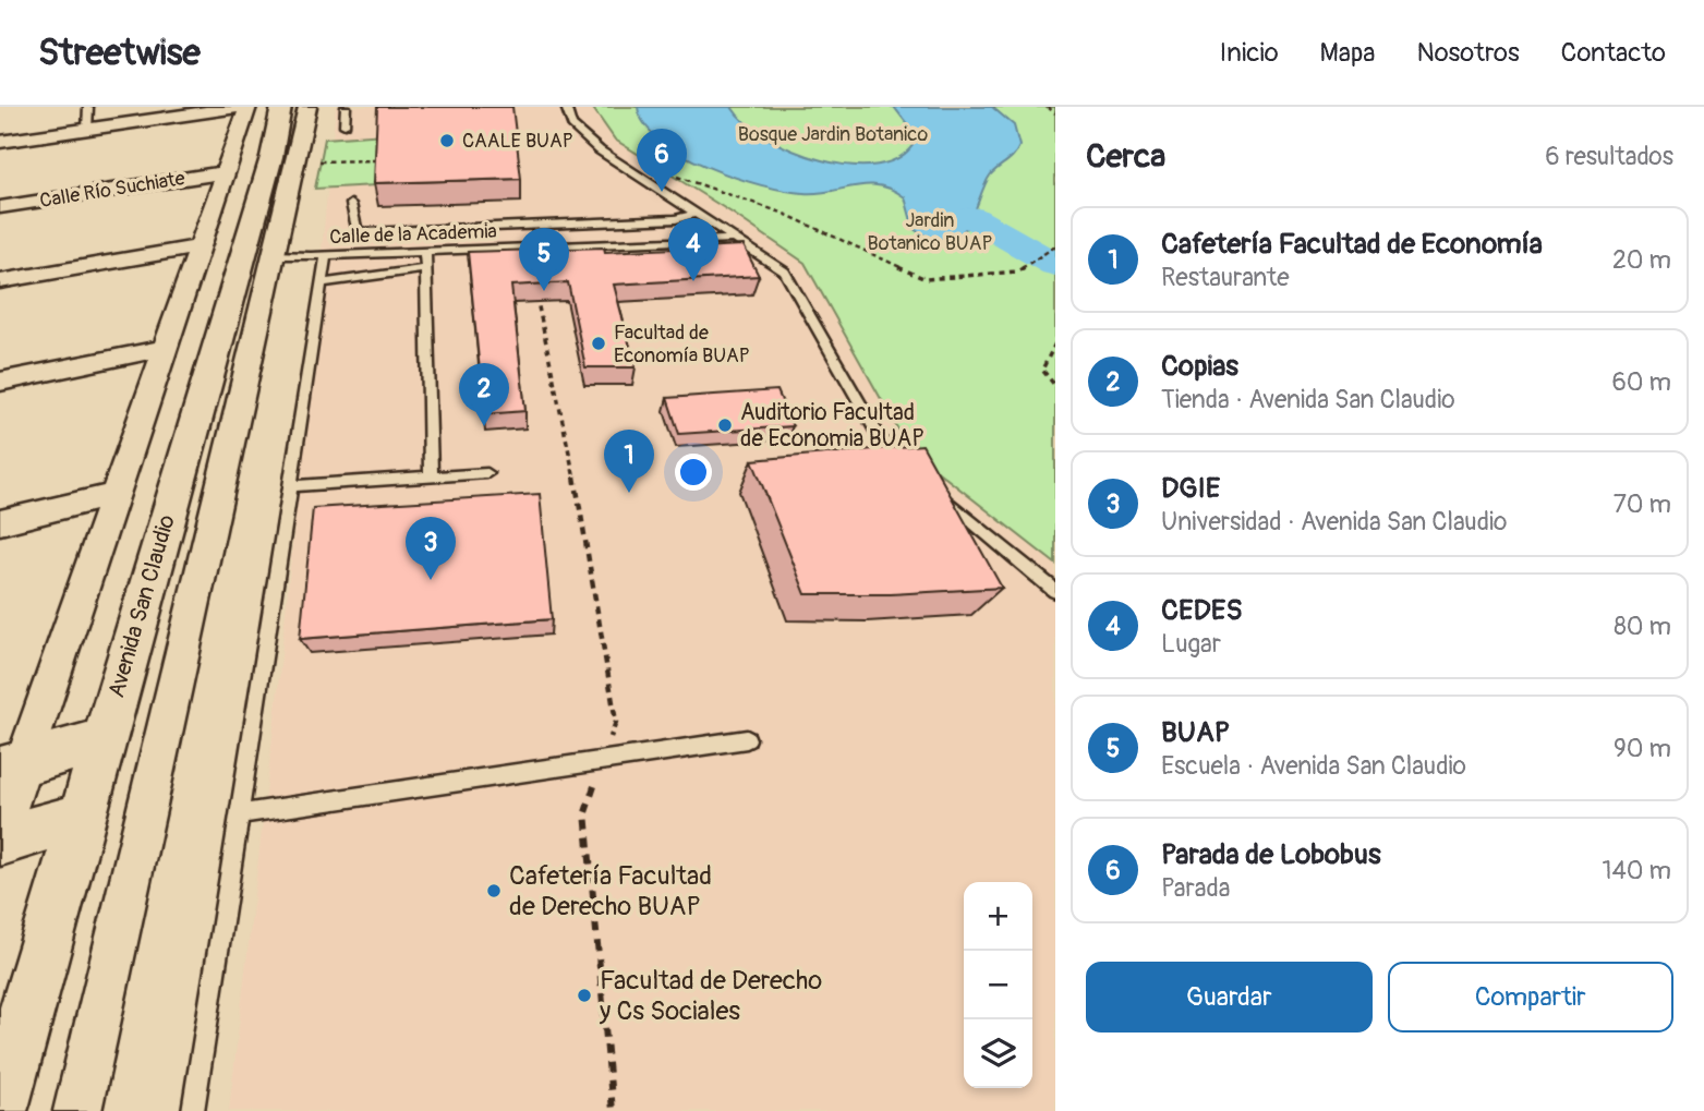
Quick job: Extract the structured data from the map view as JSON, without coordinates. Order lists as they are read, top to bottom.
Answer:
{
  "streets": {
    "street": ["Calle Río Suchiate", "Avenida San Claudio"],
    "lane": ["Calle de la Academia"]
  },
  "crossings": [
    ["Calle de la Academia", "Avenida San Claudio"]
  ],
  "parks": ["Bosque Jardin Botanico", "Jardin Botanico BUAP"],
  "places": [
    "CAALE BUAP",
    "Facultad de Economía BUAP",
    "Auditorio Facultad de Economia BUAP",
    "Cafetería Facultad de Derecho BUAP",
    "Facultad de Derecho y Cs Sociales"
  ],
  "page": {
    "header": "Streetwise",
    "nav": [
      "Inicio",
      "Mapa",
      "Nosotros",
      "Contacto"
    ],
    "heading": ["Cerca", "6 resultados"],
    "pins": [
      "6",
      "4",
      "5",
      "2",
      "1",
      "3"
    ],
    "list": [
      {
        "mark": "1",
        "name": "Cafetería Facultad de Economía",
        "note": "Restaurante",
        "value": "20 m"
      },
      {
        "mark": "2",
        "name": "Copias",
        "note": "Tienda · Avenida San Claudio",
        "value": "60 m"
      },
      {
        "mark": "3",
        "name": "DGIE",
        "note": "Universidad · Avenida San Claudio",
        "value": "70 m"
      },
      {
        "mark": "4",
        "name": "CEDES",
        "note": "Lugar",
        "value": "80 m"
      },
      {
        "mark": "5",
        "name": "BUAP",
        "note": "Escuela · Avenida San Claudio",
        "value": "90 m"
      },
      {
        "mark": "6",
        "name": "Parada de Lobobus",
        "note": "Parada",
        "value": "140 m"
      }
    ],
    "map_buttons": ["+", "−"],
    "buttons": ["Guardar", "Compartir"]
  }
}
